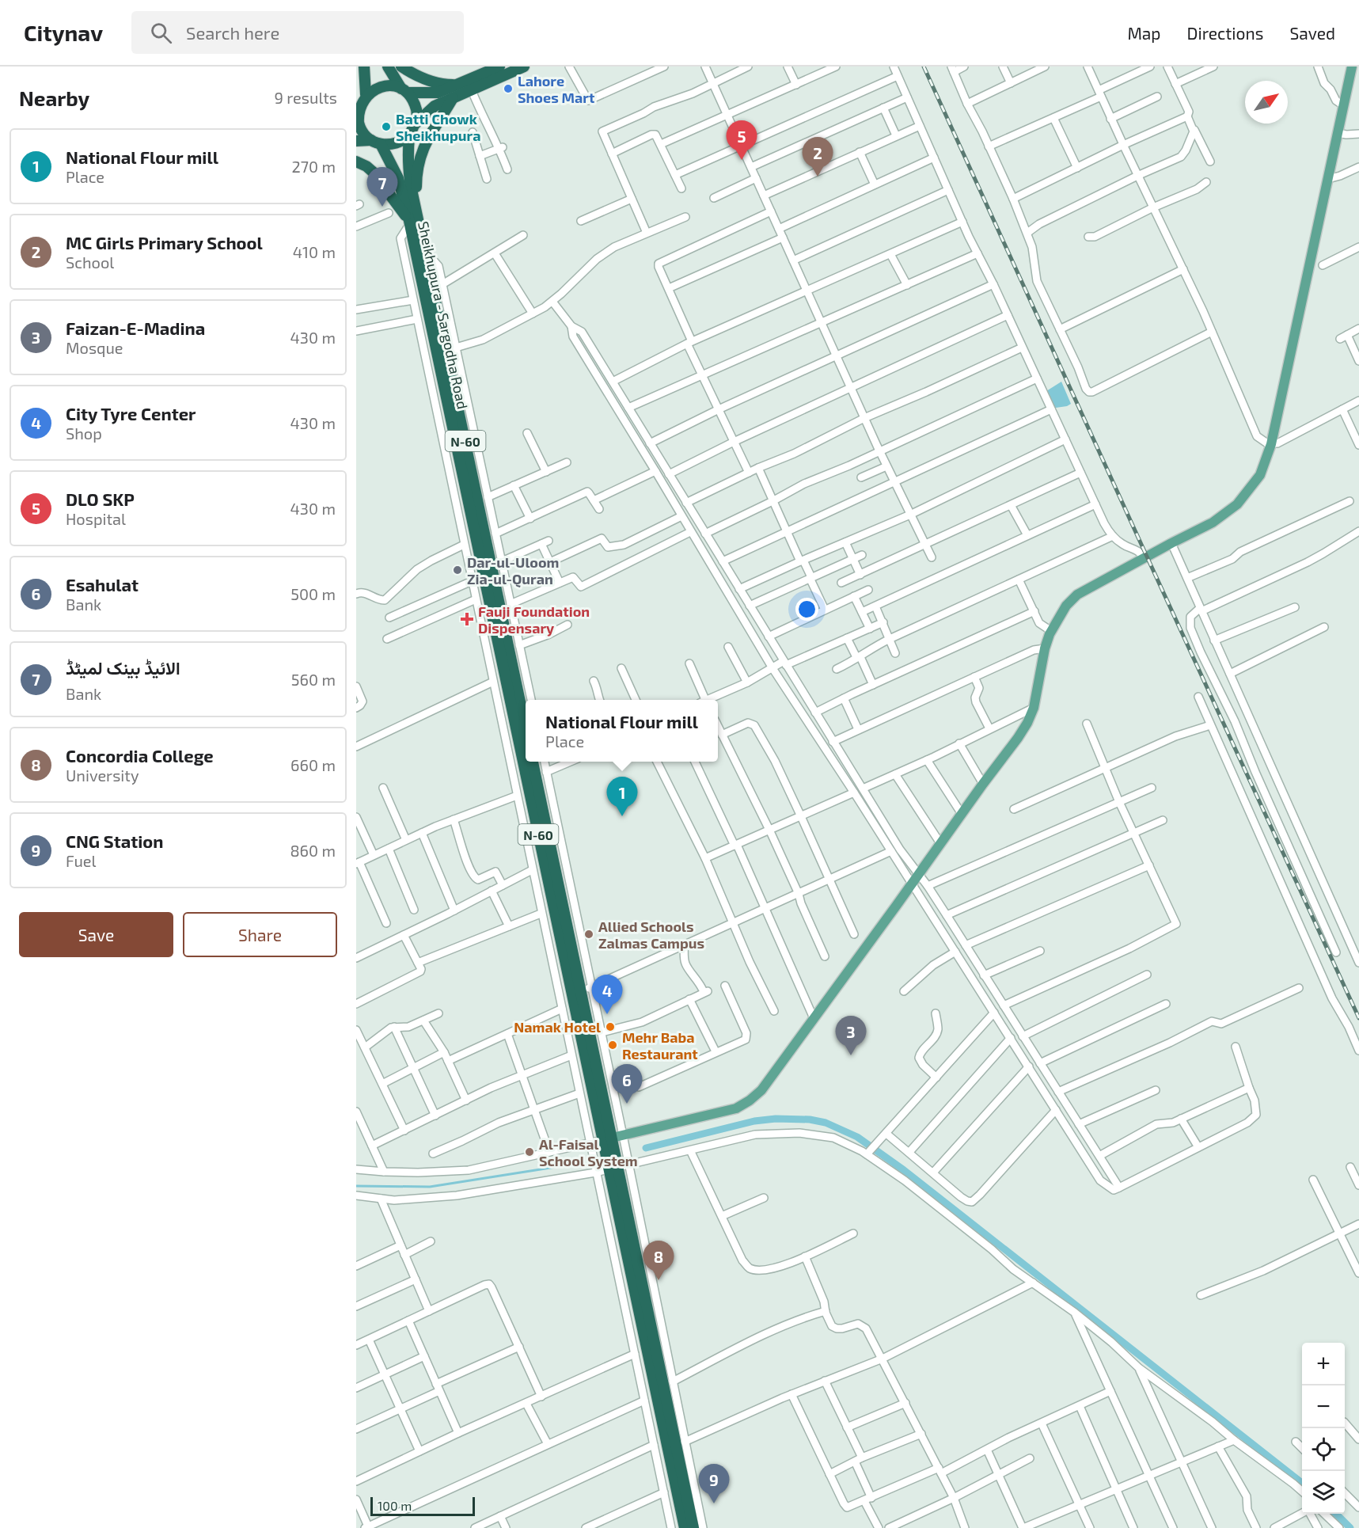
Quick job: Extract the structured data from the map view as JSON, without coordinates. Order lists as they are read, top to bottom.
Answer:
{
  "streets": {
    "highway": ["Sheikhupura - Sargodha Road", "N-60"]
  },
  "places": {
    "other": [
      "Lahore Shoes Mart",
      "Batti Chowk Sheikhupura",
      "Dar-ul-Uloom Zia-ul-Quran",
      "Allied Schools Zalmas Campus",
      "Namak Hotel",
      "Mehr Baba Restaurant",
      "Al-Faisal School System"
    ],
    "health": ["Fauji Foundation Dispensary"]
  },
  "scale_bar": "100 m",
  "north": "top right",
  "page": {
    "header": "Citynav",
    "search": "Search here",
    "nav": ["Map", "Directions", "Saved"],
    "heading": ["Nearby", "9 results"],
    "pins": [
      "5",
      "2",
      "7",
      "1",
      "4",
      "3",
      "6",
      "8",
      "9"
    ],
    "list": [
      {
        "mark": "1",
        "name": "National Flour mill",
        "note": "Place",
        "value": "270 m"
      },
      {
        "mark": "2",
        "name": "MC Girls Primary School",
        "note": "School",
        "value": "410 m"
      },
      {
        "mark": "3",
        "name": "Faizan-E-Madina",
        "note": "Mosque",
        "value": "430 m"
      },
      {
        "mark": "4",
        "name": "City Tyre Center",
        "note": "Shop",
        "value": "430 m"
      },
      {
        "mark": "5",
        "name": "DLO SKP",
        "note": "Hospital",
        "value": "430 m"
      },
      {
        "mark": "6",
        "name": "Esahulat",
        "note": "Bank",
        "value": "500 m"
      },
      {
        "mark": "7",
        "name": "الائیڈ بینک لمیٹڈ",
        "note": "Bank",
        "value": "560 m"
      },
      {
        "mark": "8",
        "name": "Concordia College",
        "note": "University",
        "value": "660 m"
      },
      {
        "mark": "9",
        "name": "CNG Station",
        "note": "Fuel",
        "value": "860 m"
      }
    ],
    "popup": ["National Flour mill", "Place"],
    "buttons": ["Save", "Share"],
    "map_buttons": ["+", "−"],
    "scale": "100 m"
  }
}
